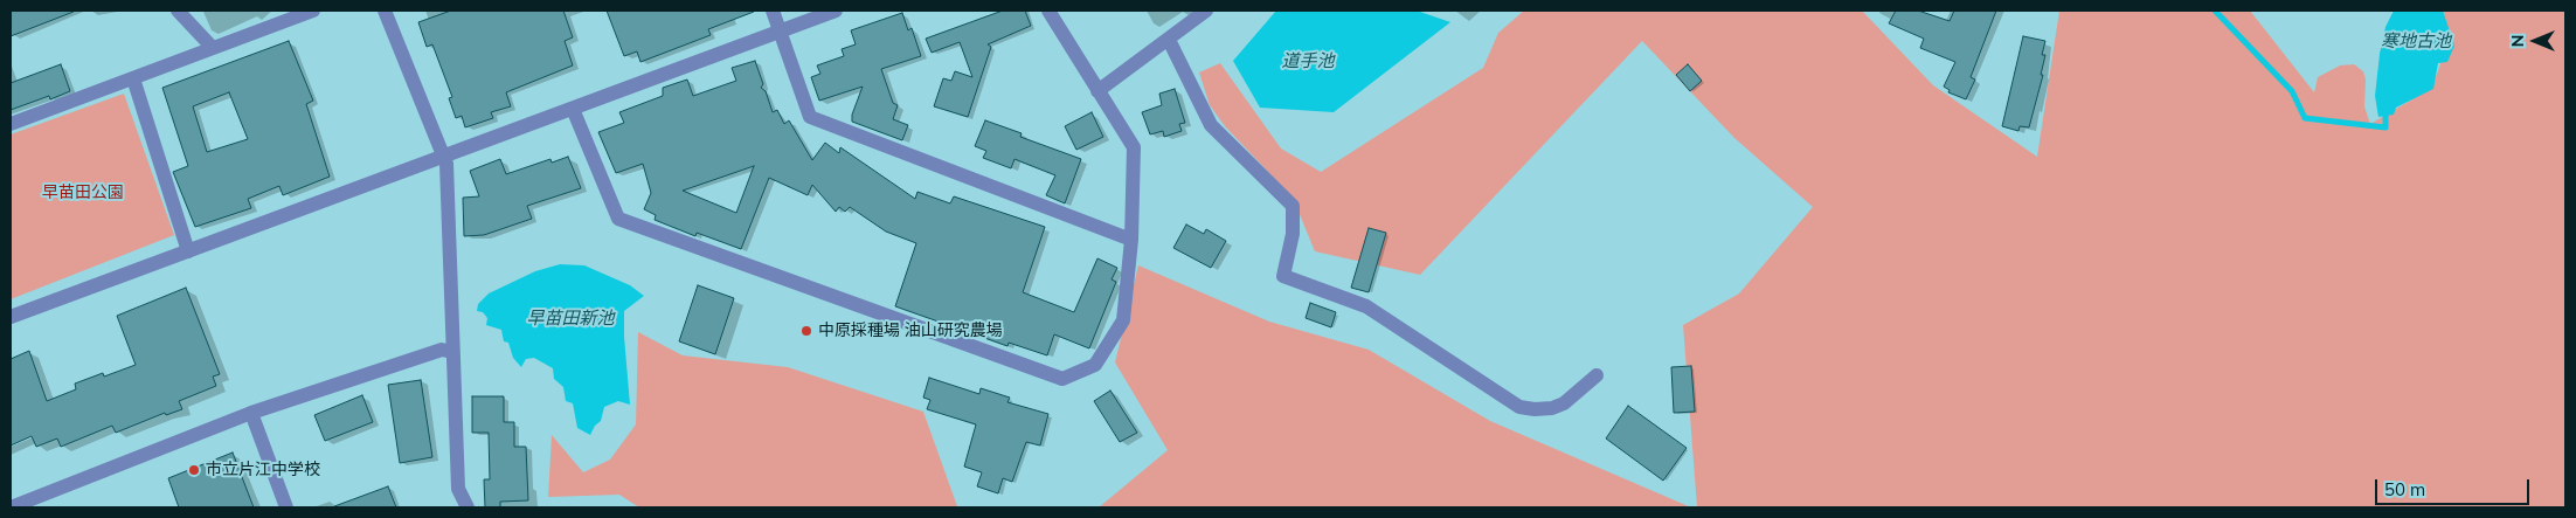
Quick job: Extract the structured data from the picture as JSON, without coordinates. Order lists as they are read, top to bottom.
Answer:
{
  "water": ["寒地古池", "道手池", "早苗田新池"],
  "parks": ["早苗田公園"],
  "places": ["中原採種場 油山研究農場", "市立片江中学校"],
  "scale_bar": "50 m",
  "north": "left"
}
